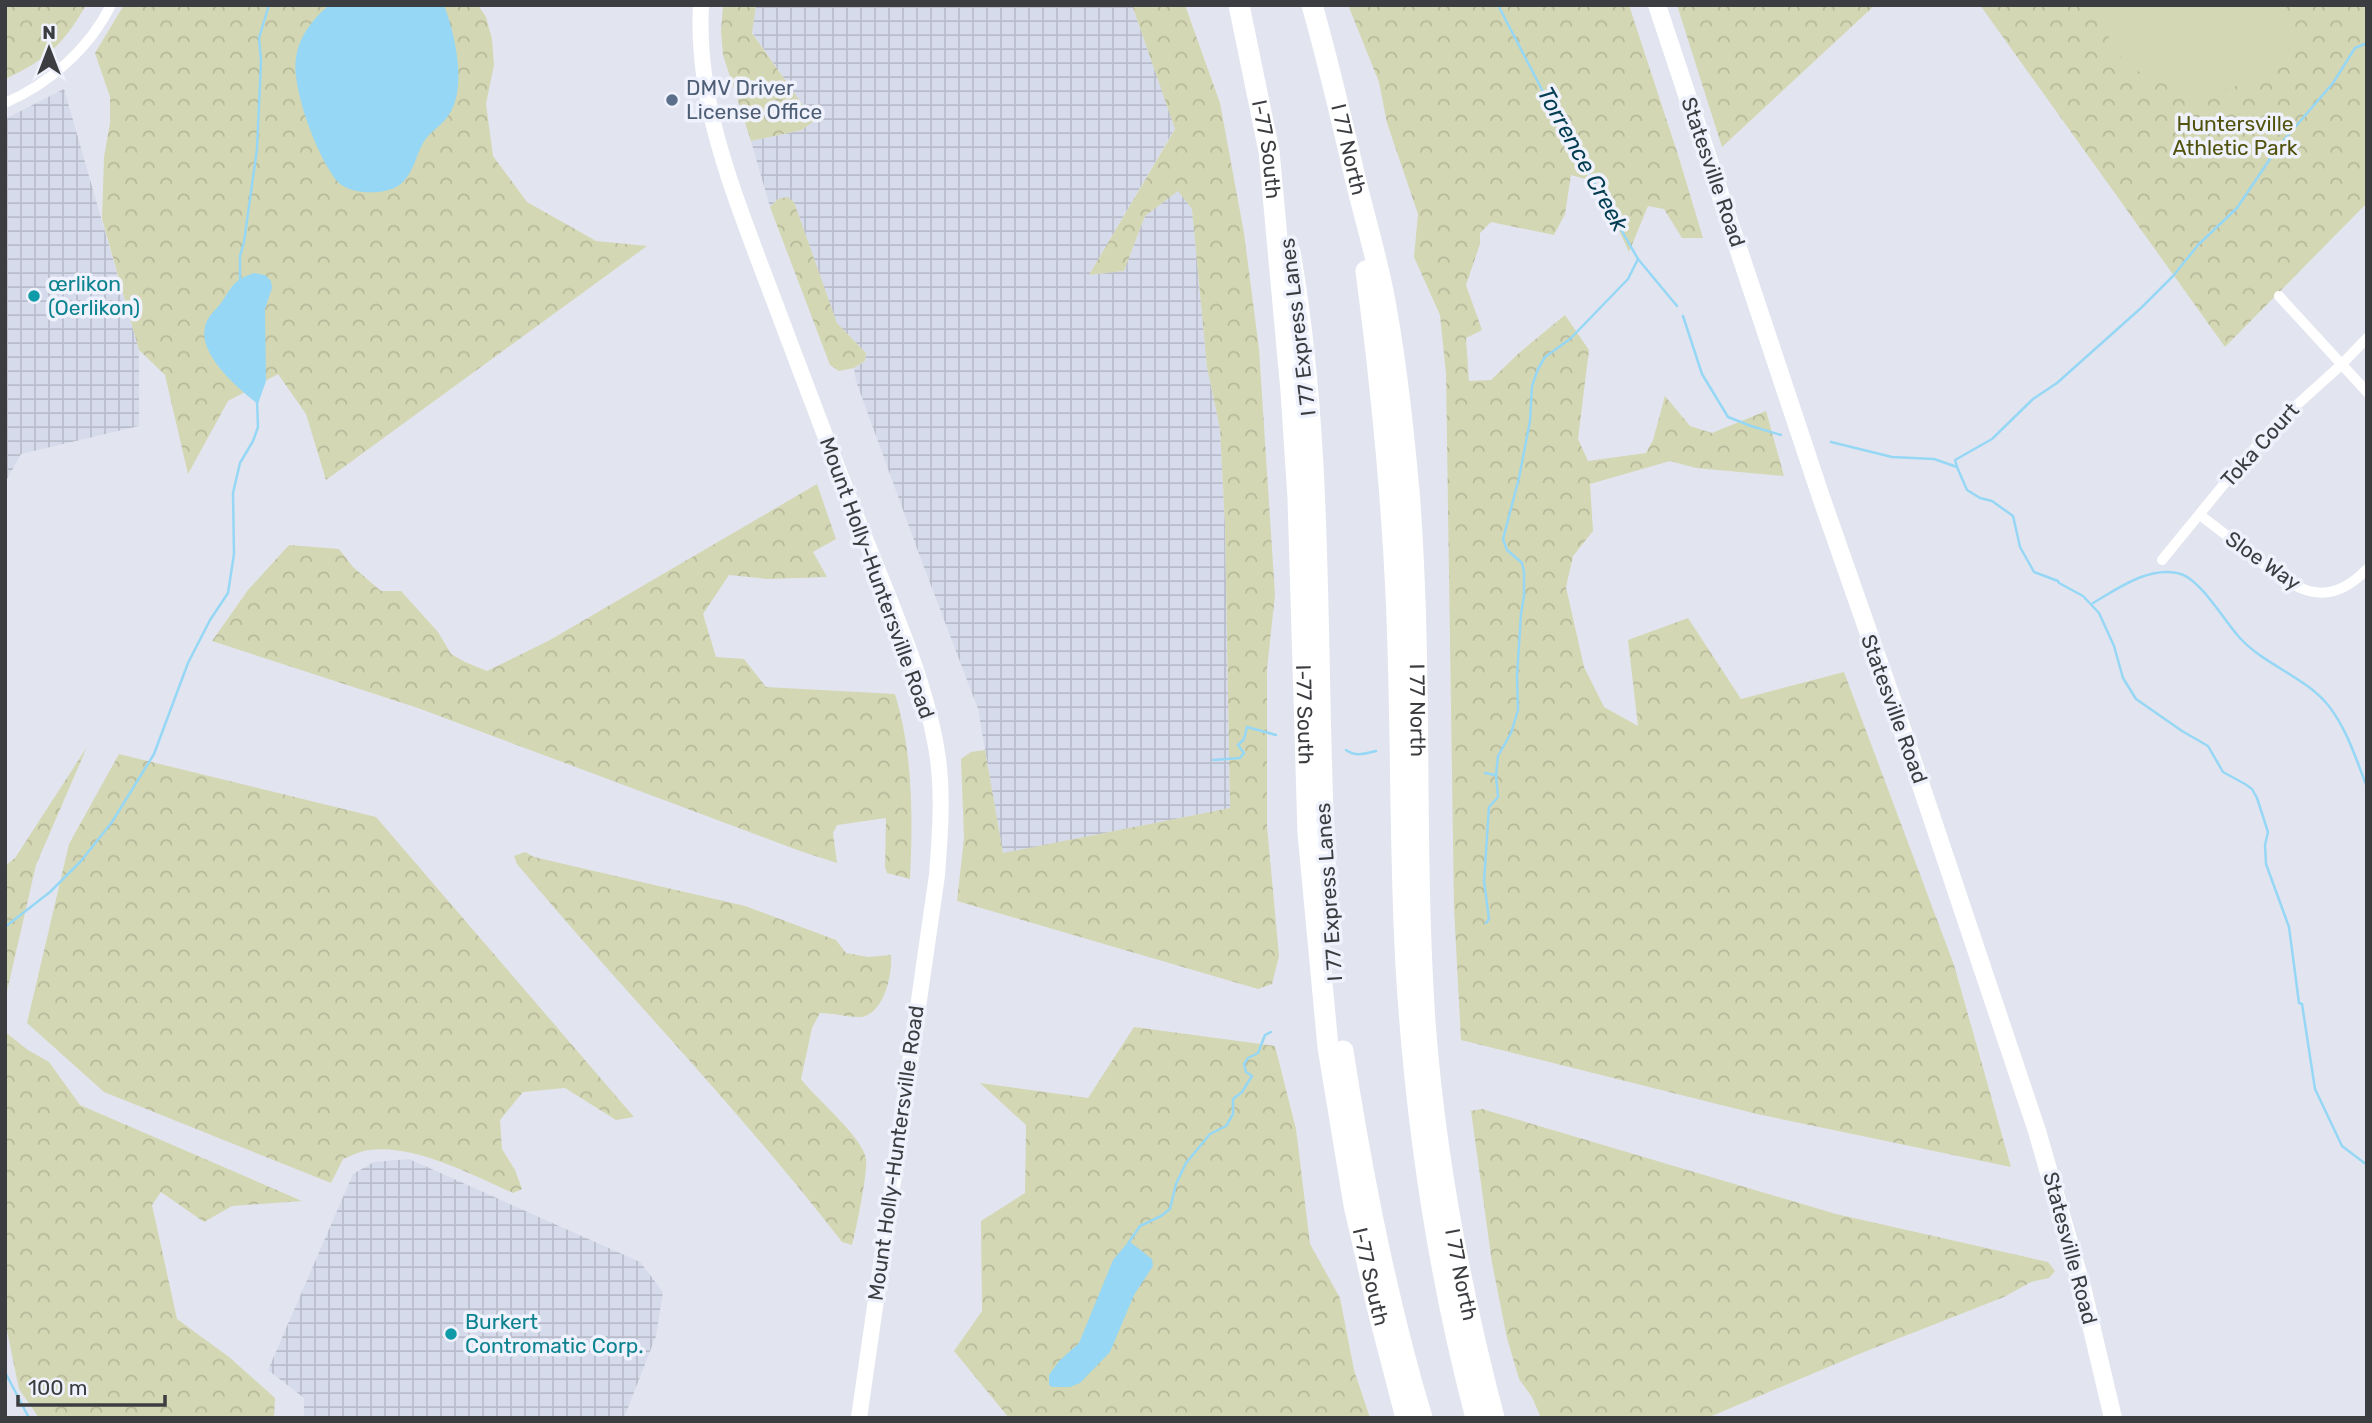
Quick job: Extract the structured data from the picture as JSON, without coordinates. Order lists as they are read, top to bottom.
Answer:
{
  "streets": {
    "highway": ["I-77 South", "I 77 North", "I 77 Express Lanes"],
    "main road": ["Statesville Road", "Mount Holly-Huntersville Road"],
    "street": ["Toka Court", "Sloe Way"]
  },
  "crossings": [
    ["I-77 South", "I 77 Express Lanes"],
    ["Toka Court", "Sloe Way"]
  ],
  "water": ["Torrence Creek"],
  "parks": ["Huntersville Athletic Park"],
  "places": ["DMV Driver License Office", "œrlikon (Oerlikon)", "Burkert Contromatic Corp."],
  "scale_bar": "100 m",
  "north": "top"
}
